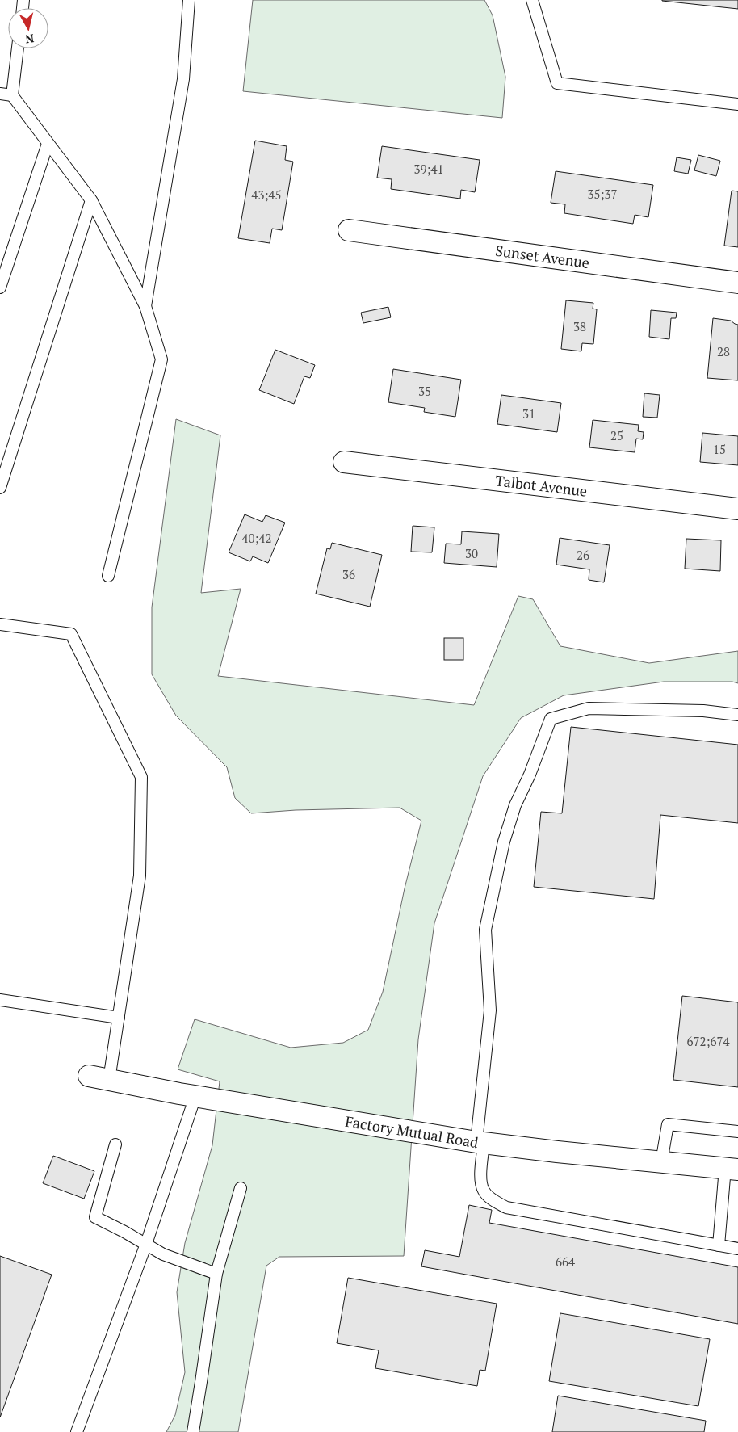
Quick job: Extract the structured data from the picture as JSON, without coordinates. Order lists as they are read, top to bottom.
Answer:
{
  "streets": {
    "street": ["Sunset Avenue", "Talbot Avenue", "Factory Mutual Road"]
  },
  "house_numbers": [
    "39;41",
    "35;37",
    "43;45",
    "38",
    "28",
    "35",
    "31",
    "25",
    "15",
    "40;42",
    "30",
    "26",
    "36",
    "672;674",
    "664"
  ],
  "north": "bottom"
}
